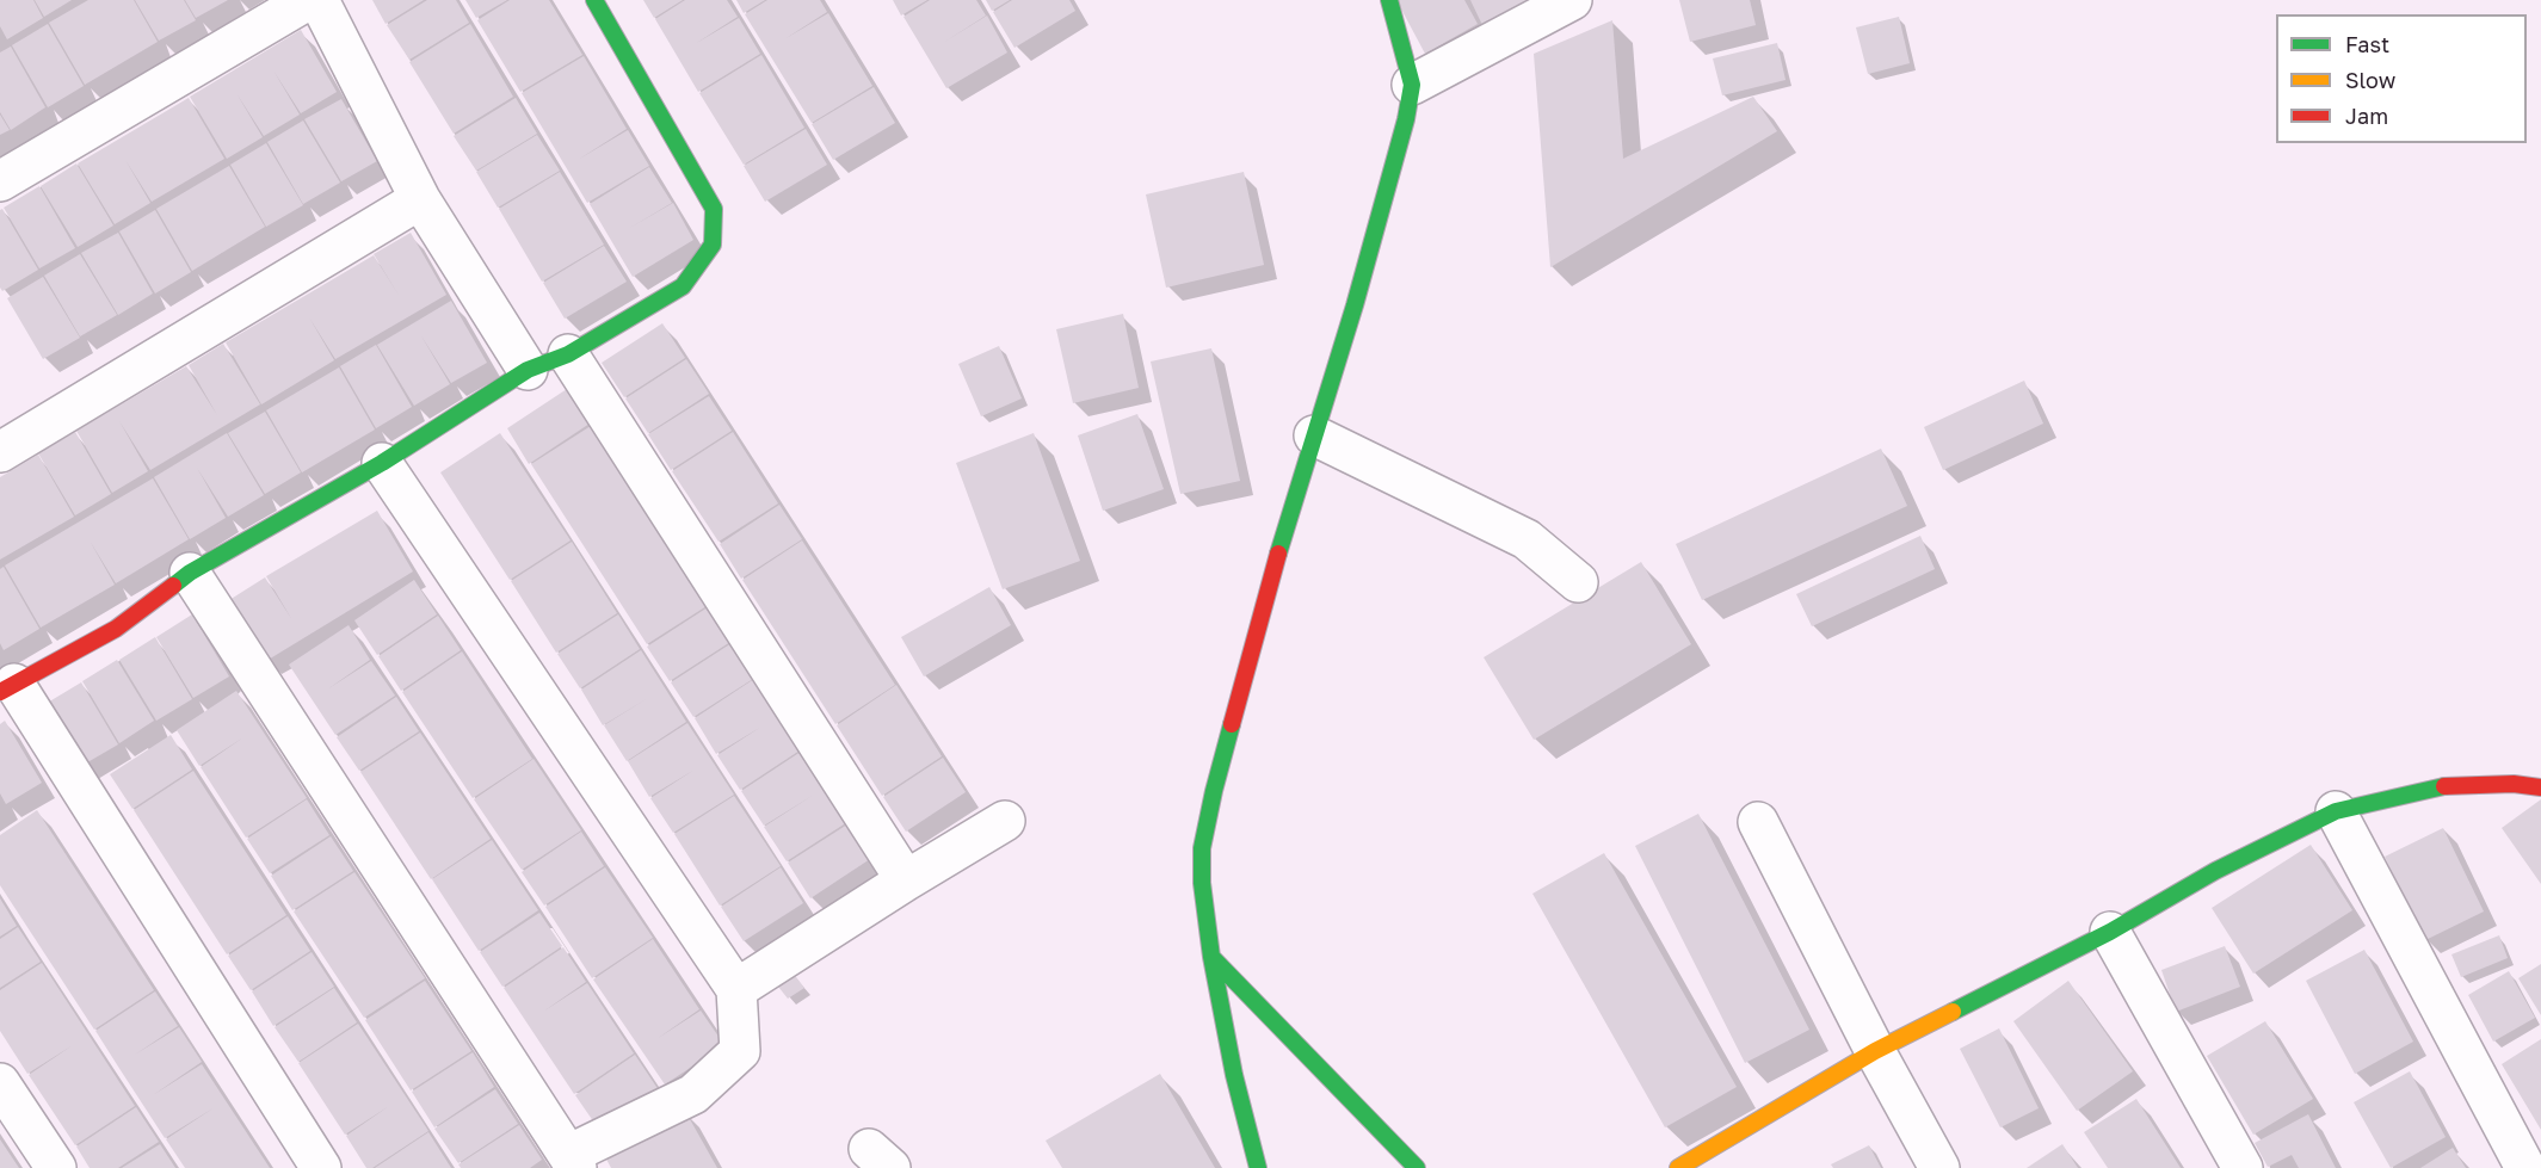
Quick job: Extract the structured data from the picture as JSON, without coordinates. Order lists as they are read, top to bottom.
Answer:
{
  "legend": ["Fast", "Slow", "Jam"]
}
